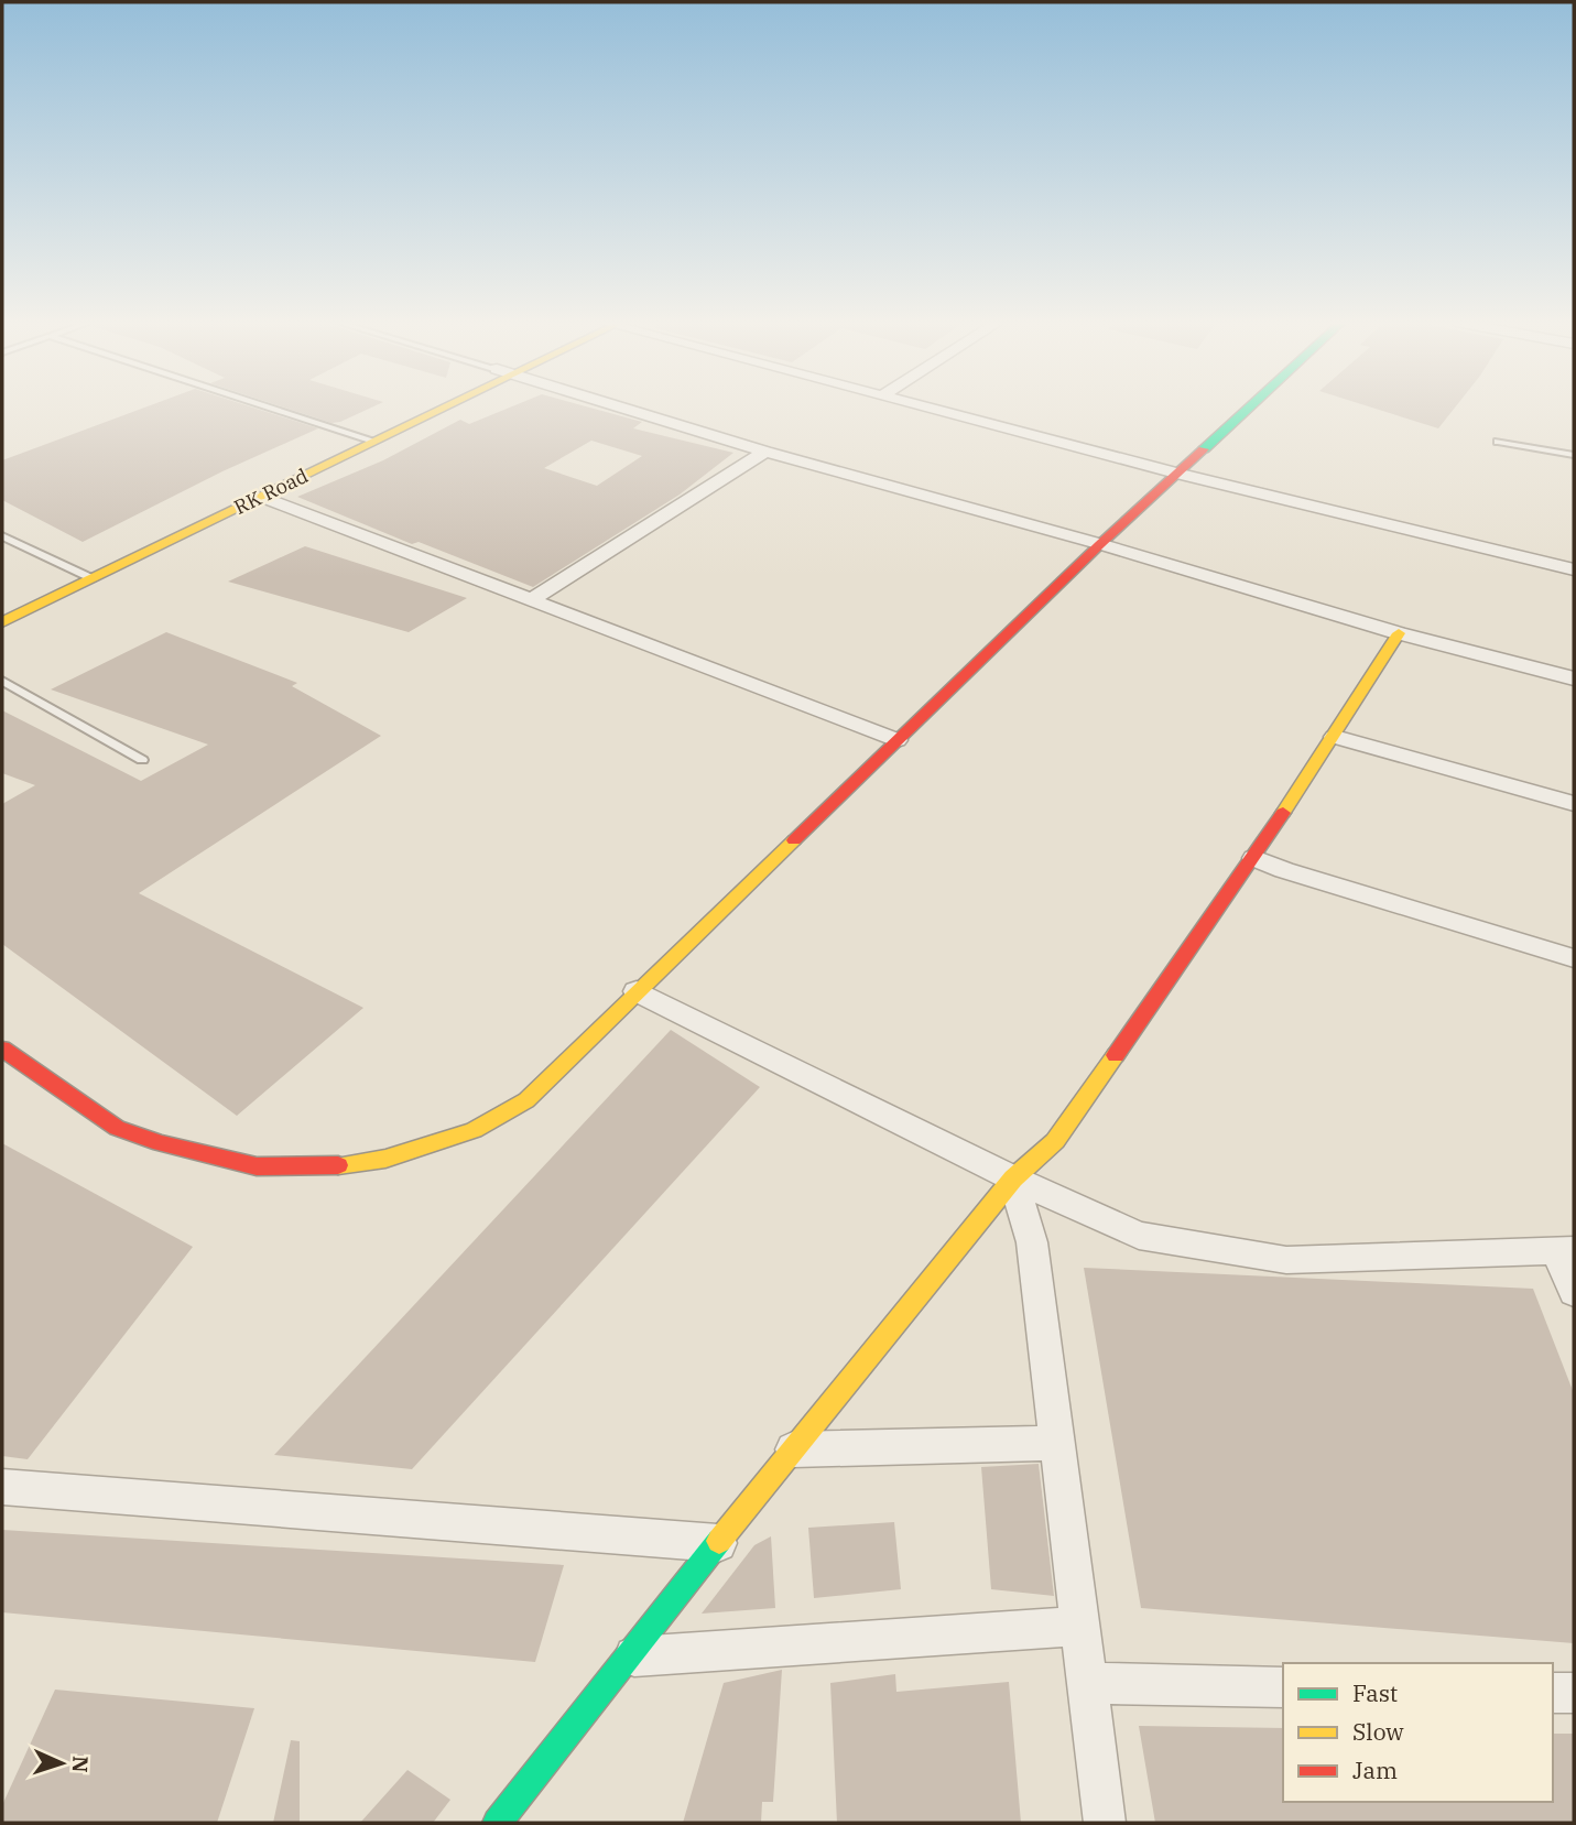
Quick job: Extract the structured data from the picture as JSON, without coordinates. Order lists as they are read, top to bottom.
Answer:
{
  "streets": {
    "street": ["RK Road"]
  },
  "legend": ["Fast", "Slow", "Jam"],
  "north": "right"
}
